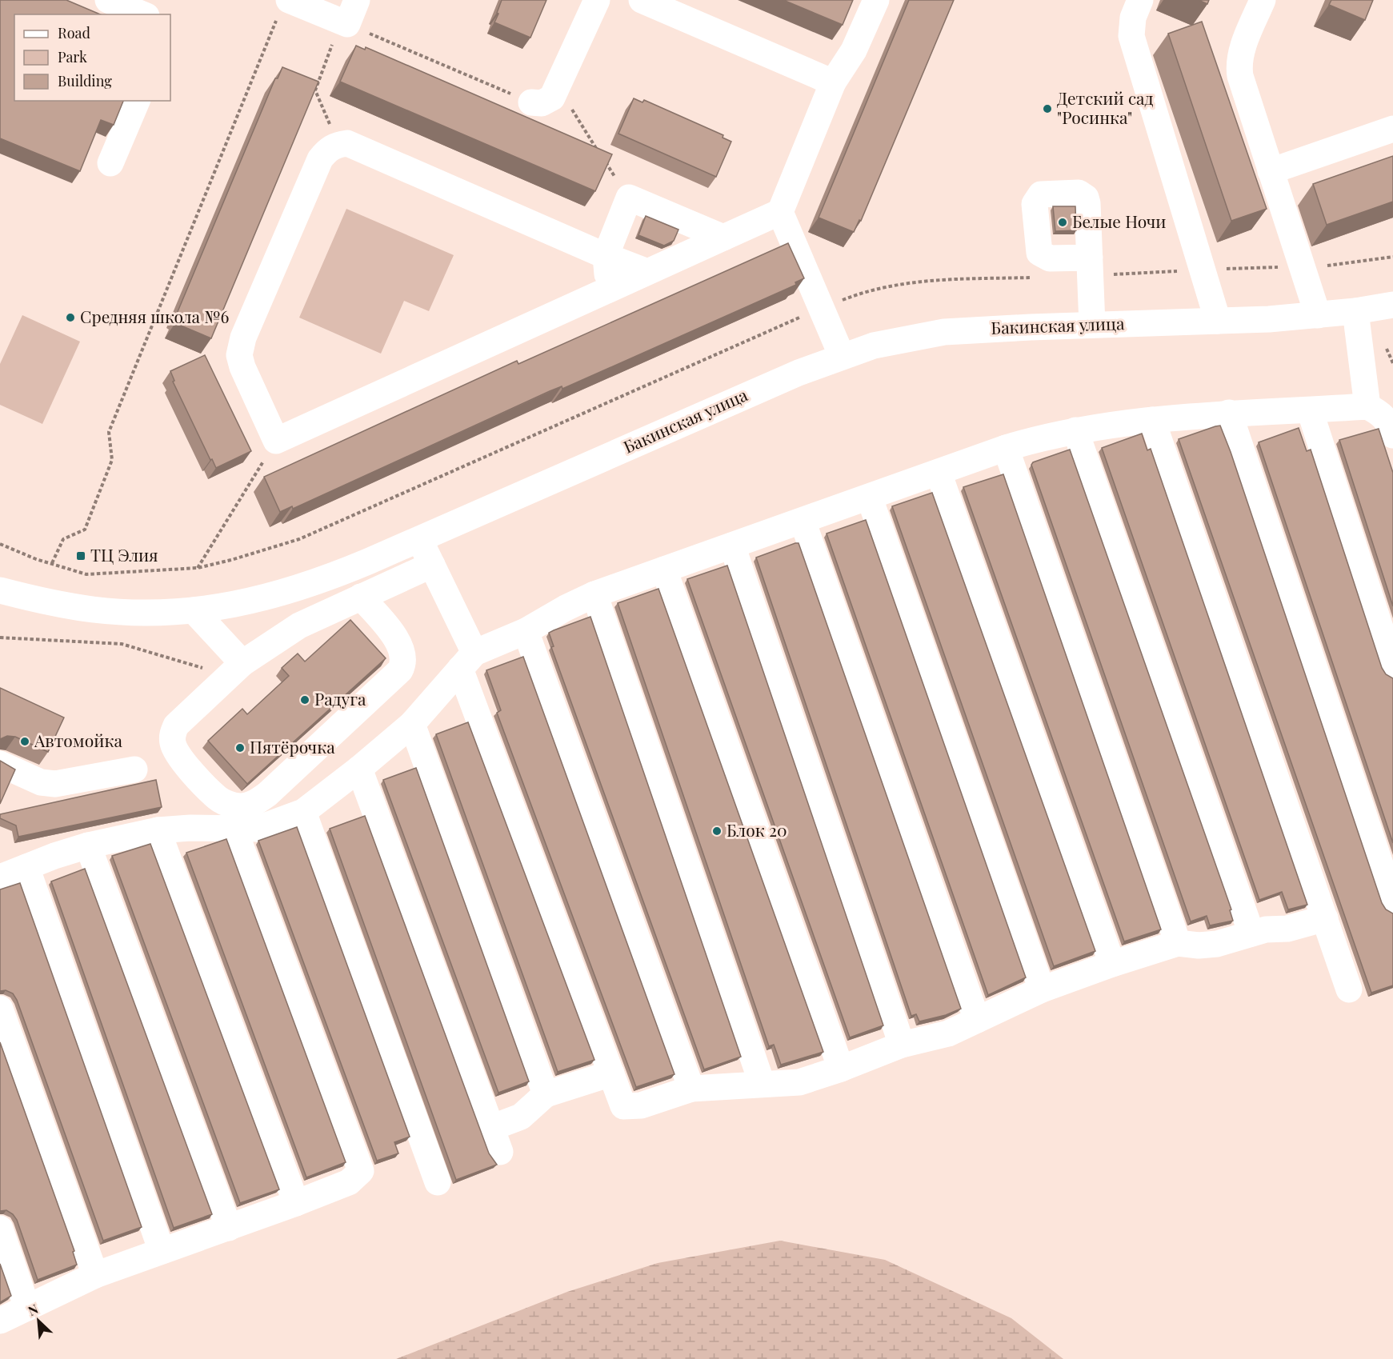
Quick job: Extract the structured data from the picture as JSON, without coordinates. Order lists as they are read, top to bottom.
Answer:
{
  "streets": {
    "street": ["Бакинская улица"]
  },
  "places": {
    "other": [
      "Детский сад \"Росинка\"",
      "Белые Ночи",
      "Средняя школа №6",
      "Радуга",
      "Автомойка",
      "Пятёрочка",
      "Блок 20"
    ],
    "transit": ["ТЦ Элия"]
  },
  "legend": ["Road", "Park", "Building"],
  "north": "top left"
}
